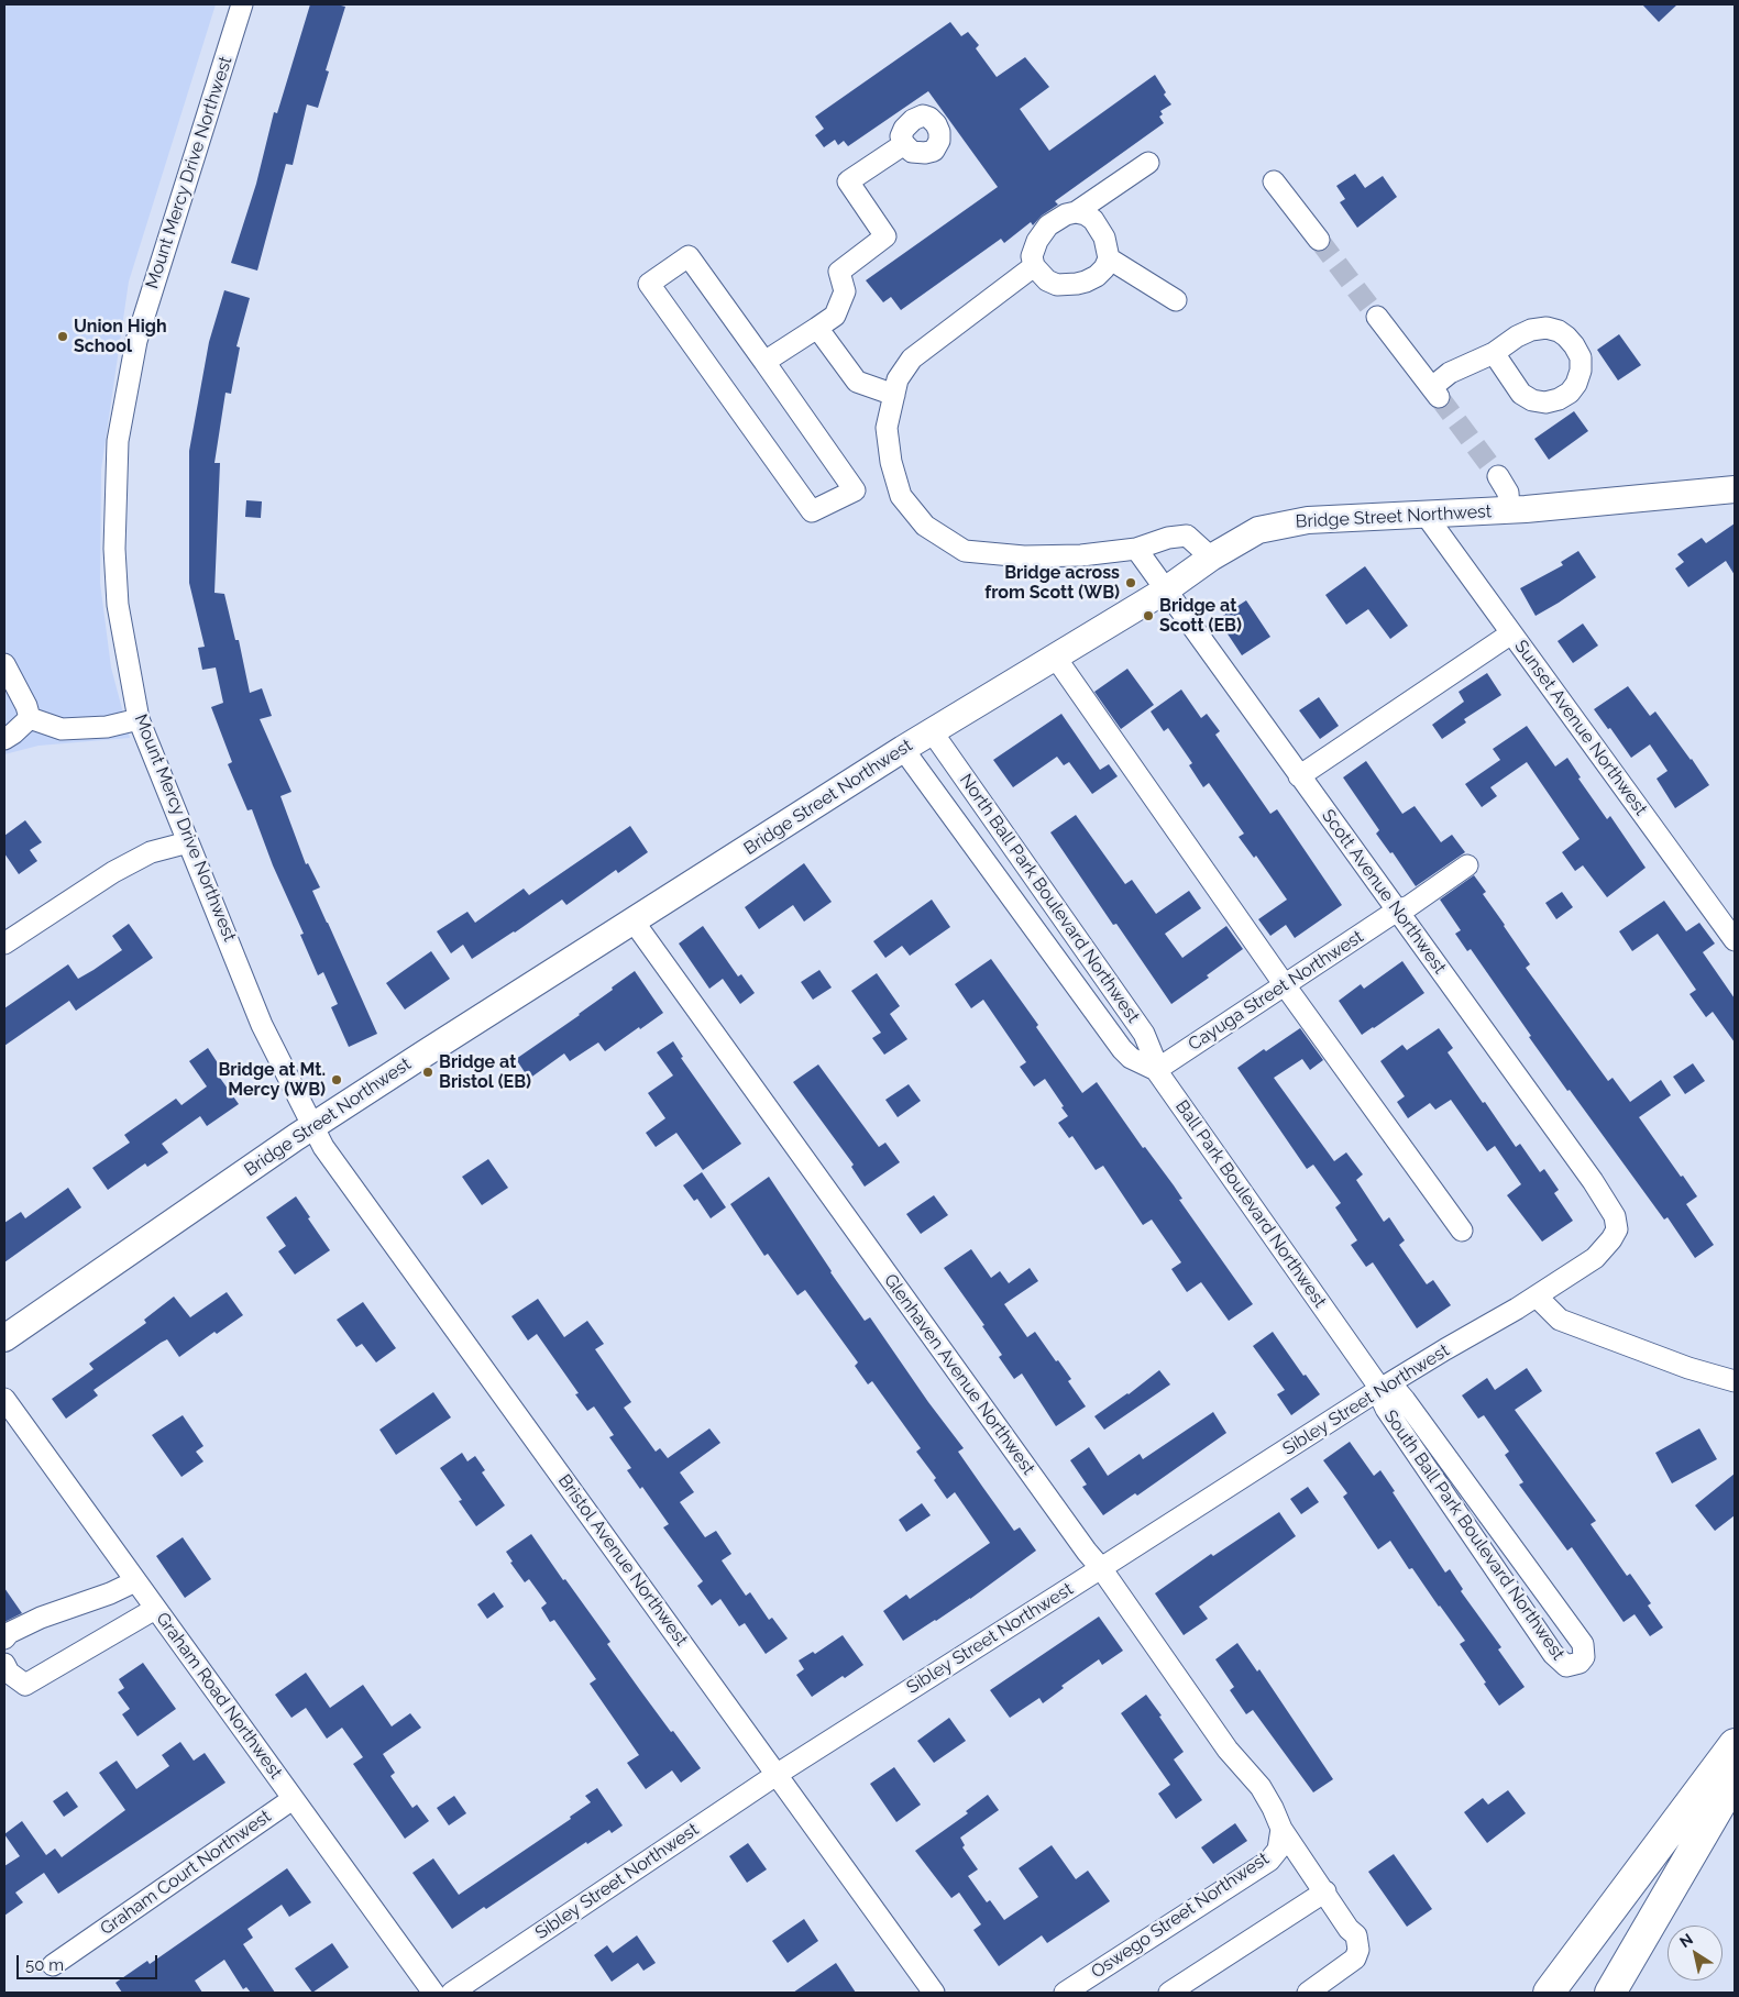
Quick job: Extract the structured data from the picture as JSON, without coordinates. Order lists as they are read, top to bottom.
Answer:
{
  "streets": {
    "main road": ["Bridge Street Northwest"],
    "street": [
      "Mount Mercy Drive Northwest",
      "Sunset Avenue Northwest",
      "Scott Avenue Northwest",
      "North Ball Park Boulevard Northwest",
      "Cayuga Street Northwest",
      "Ball Park Boulevard Northwest",
      "Glenhaven Avenue Northwest",
      "Sibley Street Northwest",
      "South Ball Park Boulevard Northwest",
      "Bristol Avenue Northwest",
      "Graham Road Northwest",
      "Graham Court Northwest",
      "Oswego Street Northwest"
    ]
  },
  "crossings": [
    ["Mount Mercy Drive Northwest", "Bridge Street Northwest"],
    ["Mount Mercy Drive Northwest", "Bristol Avenue Northwest"],
    ["Bridge Street Northwest", "Sunset Avenue Northwest"],
    ["Bridge Street Northwest", "Scott Avenue Northwest"],
    ["Bridge Street Northwest", "North Ball Park Boulevard Northwest"],
    ["Bridge Street Northwest", "Ball Park Boulevard Northwest"],
    ["Bridge Street Northwest", "Glenhaven Avenue Northwest"],
    ["Bridge Street Northwest", "Bristol Avenue Northwest"],
    ["Scott Avenue Northwest", "Cayuga Street Northwest"],
    ["Scott Avenue Northwest", "Sibley Street Northwest"],
    ["North Ball Park Boulevard Northwest", "Cayuga Street Northwest"],
    ["North Ball Park Boulevard Northwest", "Ball Park Boulevard Northwest"],
    ["Cayuga Street Northwest", "Ball Park Boulevard Northwest"],
    ["Ball Park Boulevard Northwest", "Sibley Street Northwest"],
    ["Ball Park Boulevard Northwest", "South Ball Park Boulevard Northwest"],
    ["Glenhaven Avenue Northwest", "Sibley Street Northwest"],
    ["Glenhaven Avenue Northwest", "Oswego Street Northwest"],
    ["Sibley Street Northwest", "South Ball Park Boulevard Northwest"],
    ["Sibley Street Northwest", "Bristol Avenue Northwest"],
    ["Graham Road Northwest", "Graham Court Northwest"]
  ],
  "places": [
    "Union High School",
    "Bridge across from Scott (WB)",
    "Bridge at Scott (EB)",
    "Bridge at Bristol (EB)",
    "Bridge at Mt. Mercy (WB)"
  ],
  "scale_bar": "50 m",
  "north": "top left"
}
